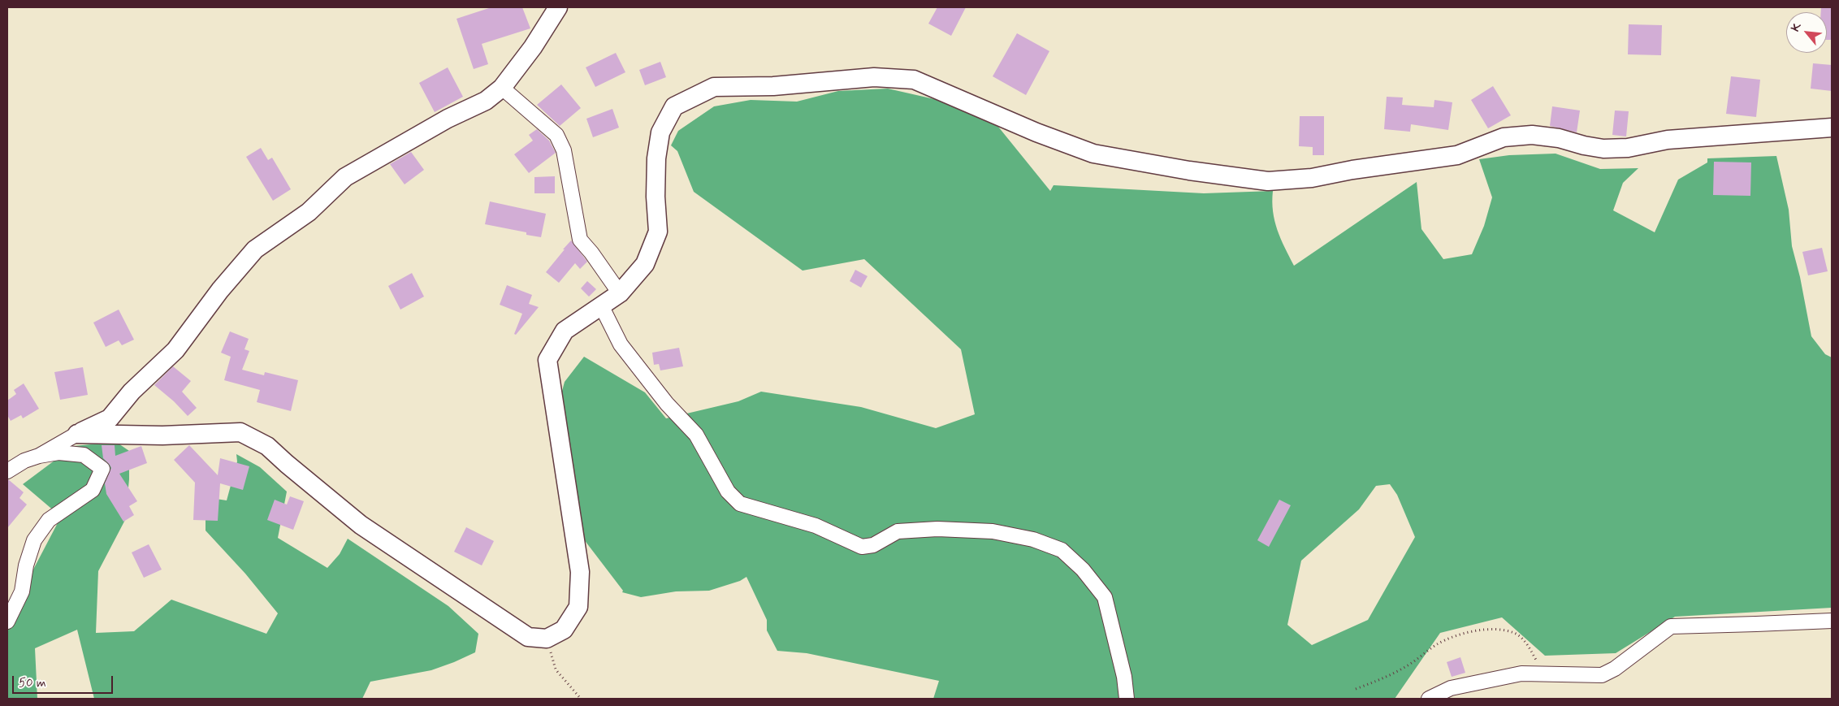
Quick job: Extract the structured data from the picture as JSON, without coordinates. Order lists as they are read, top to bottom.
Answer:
{
  "scale_bar": "50 m",
  "north": "top left"
}
